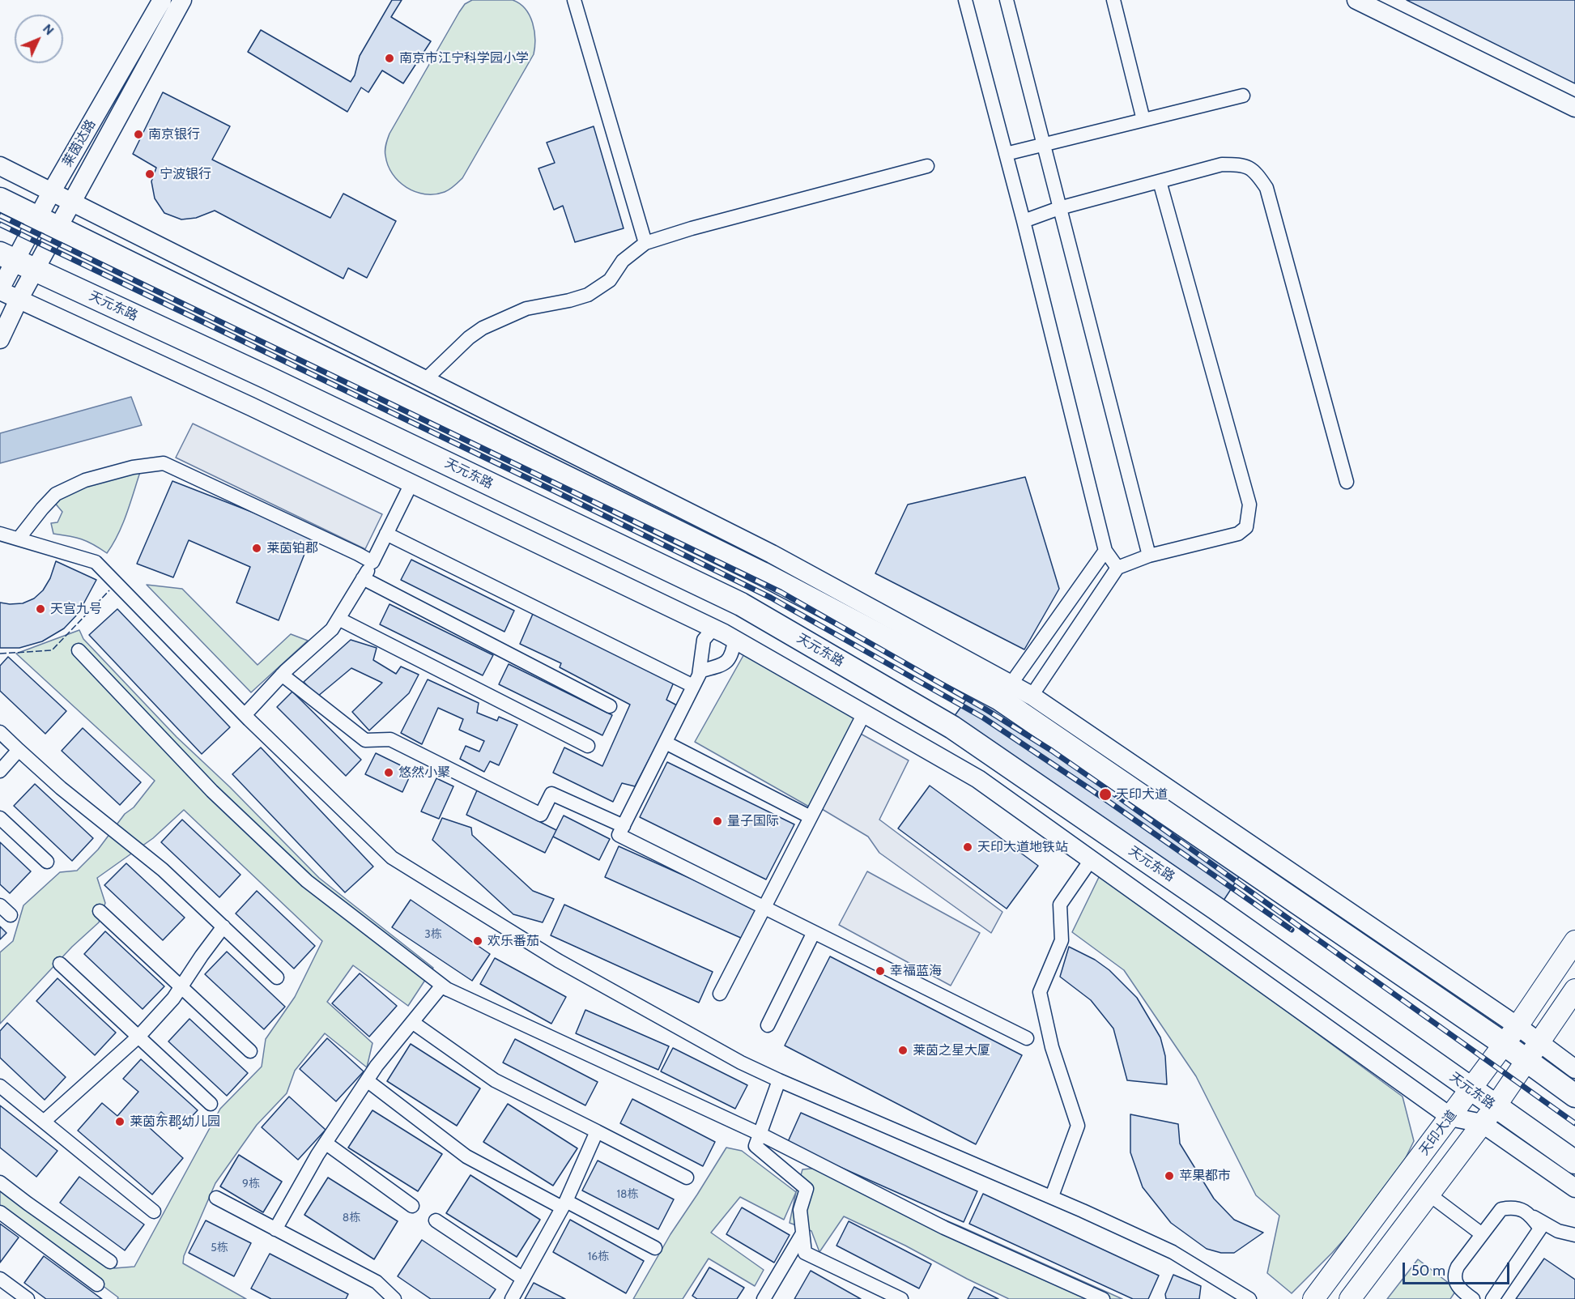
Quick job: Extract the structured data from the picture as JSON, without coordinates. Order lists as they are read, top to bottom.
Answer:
{
  "streets": {
    "highway": ["天元东路"],
    "main road": ["天印大道"],
    "street": ["莱茵达路"]
  },
  "crossings": [
    ["莱茵达路", "天元东路"],
    ["天元东路", "天印大道"]
  ],
  "places": [
    "南京市江宁科学园小学",
    "南京银行",
    "宁波银行",
    "莱茵铂郡",
    "天宫九号",
    "悠然小聚",
    "天印大道",
    "量子国际",
    "天印大道地铁站",
    "欢乐番茄",
    "幸福蓝海",
    "莱茵之星大厦",
    "莱茵东郡幼儿园",
    "苹果都市"
  ],
  "house_numbers": [
    "3栋",
    "9栋",
    "18栋",
    "8栋",
    "5栋",
    "16栋"
  ],
  "scale_bar": "50 m",
  "north": "top right"
}
